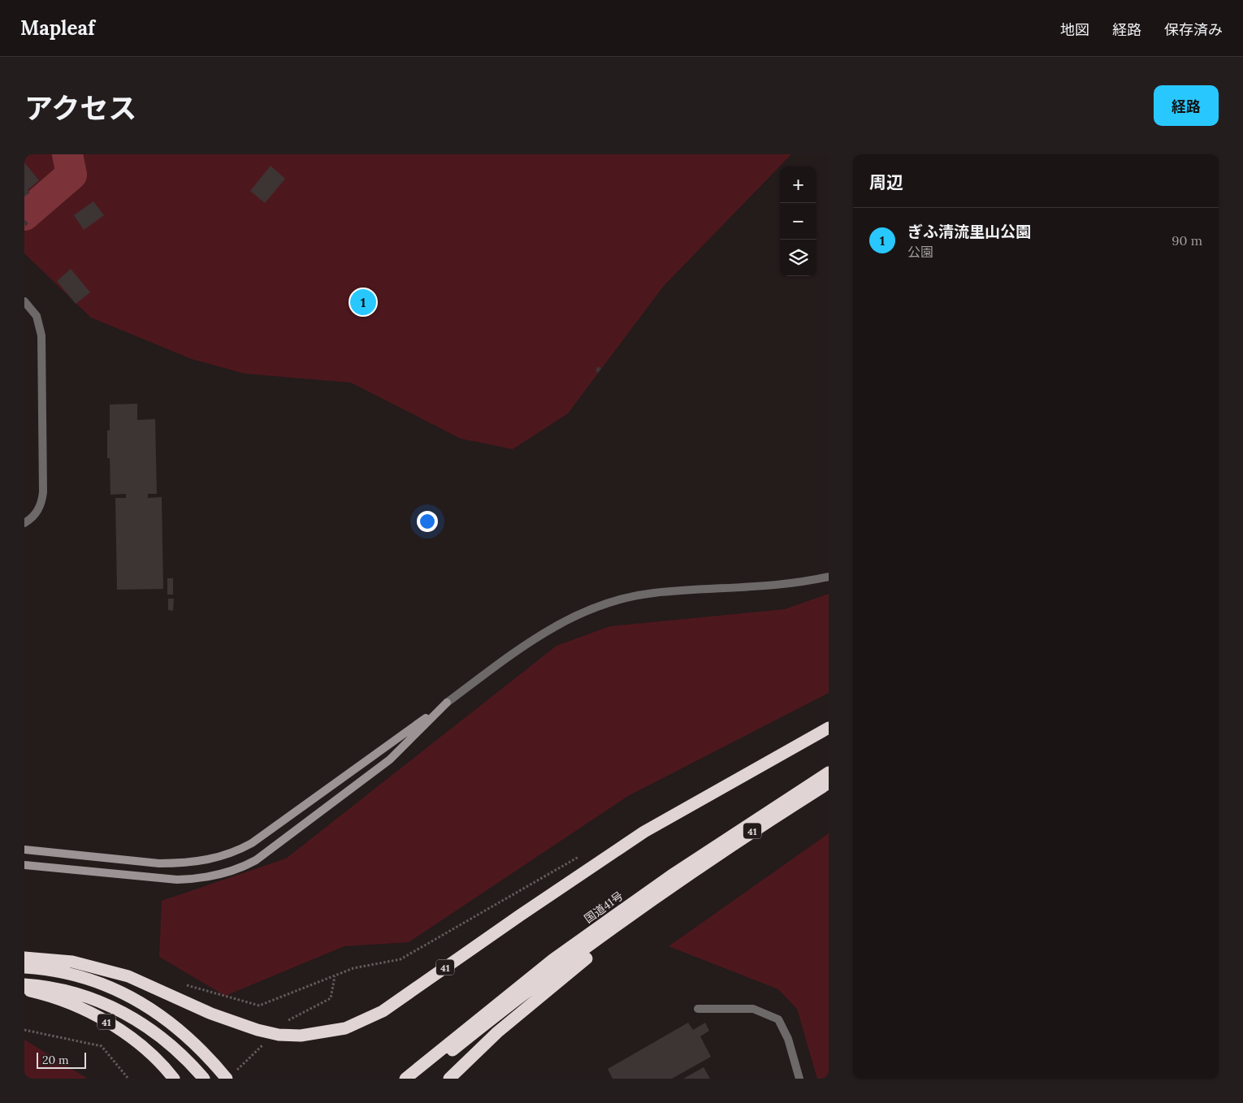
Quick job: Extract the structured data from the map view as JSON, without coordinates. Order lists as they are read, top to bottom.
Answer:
{
  "streets": {
    "highway": ["41", "国道41号"]
  },
  "crossings": [
    ["41", "国道41号"]
  ],
  "scale_bar": "20 m",
  "page": {
    "header": "Mapleaf",
    "nav": ["地図", "経路", "保存済み"],
    "title": "アクセス",
    "buttons": "経路",
    "heading": "周辺",
    "map_buttons": ["+", "−"],
    "list": [
      {
        "mark": "1",
        "name": "ぎふ清流里山公園",
        "note": "公園",
        "value": "90 m"
      }
    ],
    "pins": "1",
    "scale": "20 m"
  }
}
